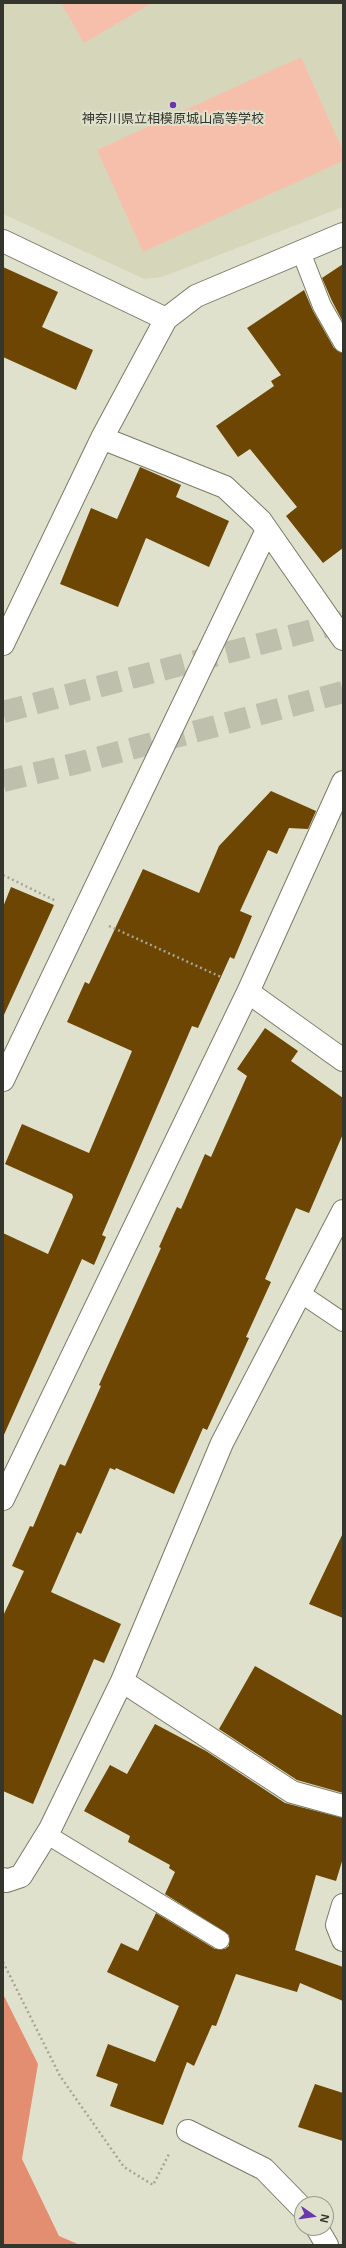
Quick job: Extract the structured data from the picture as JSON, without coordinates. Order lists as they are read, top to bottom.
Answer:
{
  "places": ["神奈川県立相模原城山高等学校"],
  "north": "right"
}
